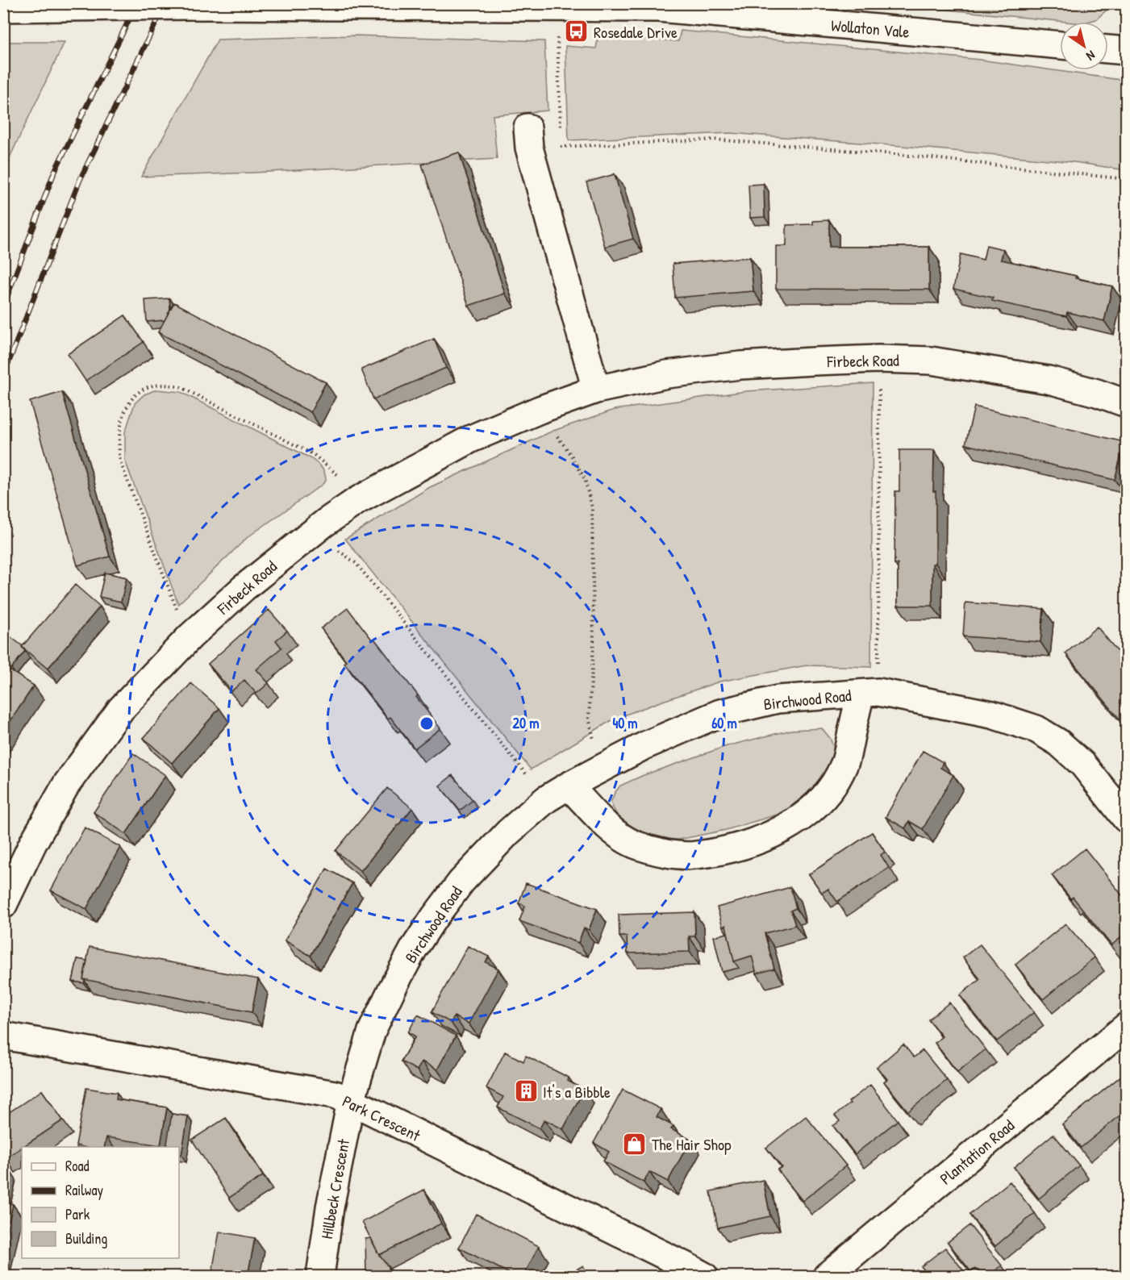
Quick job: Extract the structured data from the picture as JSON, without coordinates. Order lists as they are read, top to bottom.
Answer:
{
  "streets": {
    "street": [
      "Wollaton Vale",
      "Firbeck Road",
      "Birchwood Road",
      "Park Crescent",
      "Plantation Road",
      "Hillbeck Crescent"
    ]
  },
  "crossings": [
    ["Birchwood Road", "Park Crescent"],
    ["Birchwood Road", "Hillbeck Crescent"],
    ["Park Crescent", "Hillbeck Crescent"]
  ],
  "places": {
    "bus stop": ["Rosedale Drive"],
    "building": ["It's a Bibble"],
    "shop": ["The Hair Shop"]
  },
  "legend": [
    "Road",
    "Railway",
    "Park",
    "Building"
  ],
  "north": "bottom right",
  "rings": ["20 m", "40 m", "60 m"]
}
